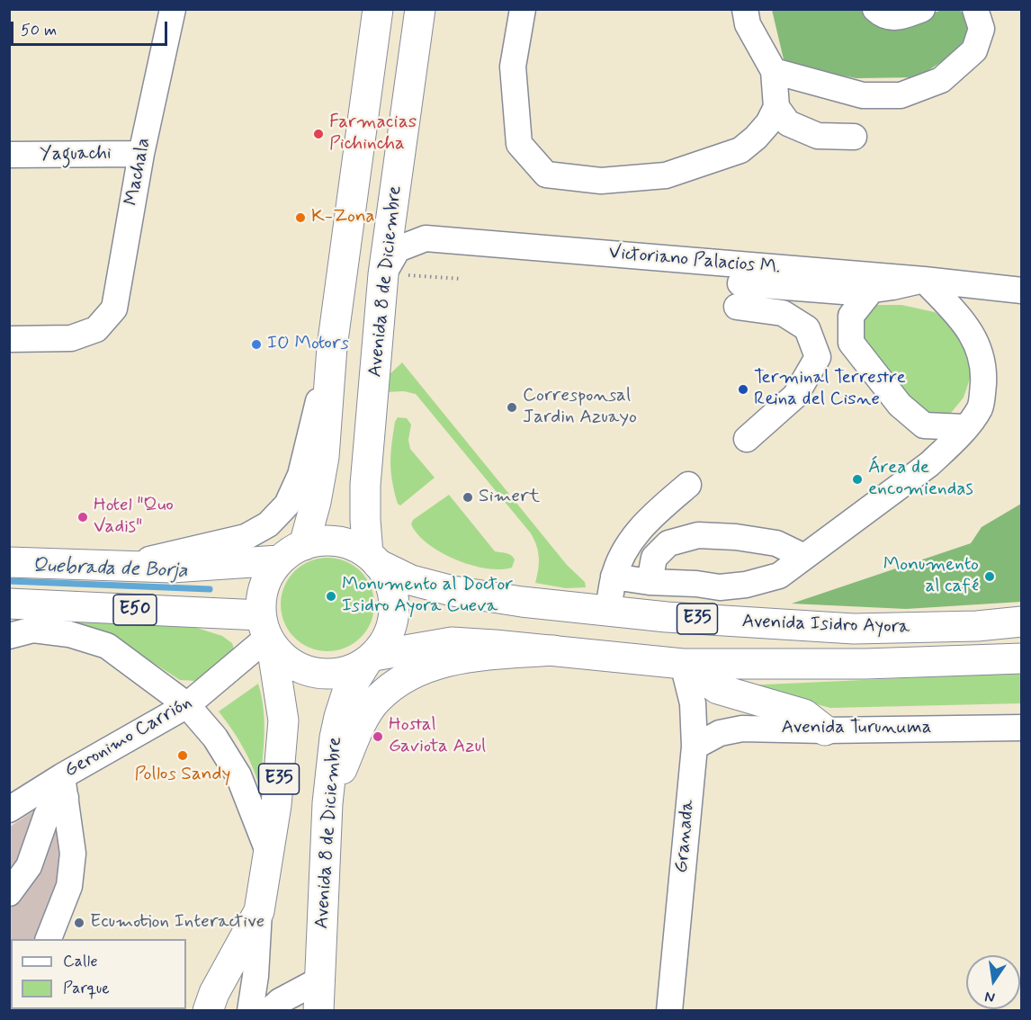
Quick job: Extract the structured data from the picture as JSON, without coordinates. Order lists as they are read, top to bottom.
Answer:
{
  "streets": {
    "main road": [
      "Avenida 8 de Diciembre",
      "E50",
      "E35",
      "Avenida Isidro Ayora"
    ],
    "street": [
      "Yaguachi",
      "Machala",
      "Victoriano Palacios M.",
      "Avenida Turunuma",
      "Geronimo Carrión",
      "Granada"
    ]
  },
  "crossings": [
    ["Yaguachi", "Machala"],
    ["Victoriano Palacios M.", "Avenida 8 de Diciembre"],
    ["Avenida 8 de Diciembre", "E50"],
    ["Avenida 8 de Diciembre", "E35"],
    ["Avenida 8 de Diciembre", "Avenida Isidro Ayora"],
    ["Avenida 8 de Diciembre", "Geronimo Carrión"],
    ["E50", "E35"],
    ["E50", "Avenida Isidro Ayora"],
    ["E50", "Geronimo Carrión"],
    ["E35", "Avenida Isidro Ayora"],
    ["E35", "Geronimo Carrión"],
    ["Avenida Isidro Ayora", "Geronimo Carrión"],
    ["Avenida Isidro Ayora", "Granada"],
    ["Avenida Turunuma", "Granada"]
  ],
  "water": ["Quebrada de Borja"],
  "places": [
    "Farmacias Pichincha",
    "K-Zona",
    "IO Motors",
    "Terminal Terrestre Reina del Cisne",
    "Corresponsal Jardin Azuayo",
    "Área de encomiendas",
    "Simert",
    "Hotel \"Quo Vadis\"",
    "Monumento al café",
    "Monumento al Doctor Isidro Ayora Cueva",
    "Hostal Gaviota Azul",
    "Pollos Sandy",
    "Ecumotion Interactive"
  ],
  "legend": ["Calle", "Parque"],
  "scale_bar": "50 m",
  "north": "bottom"
}
